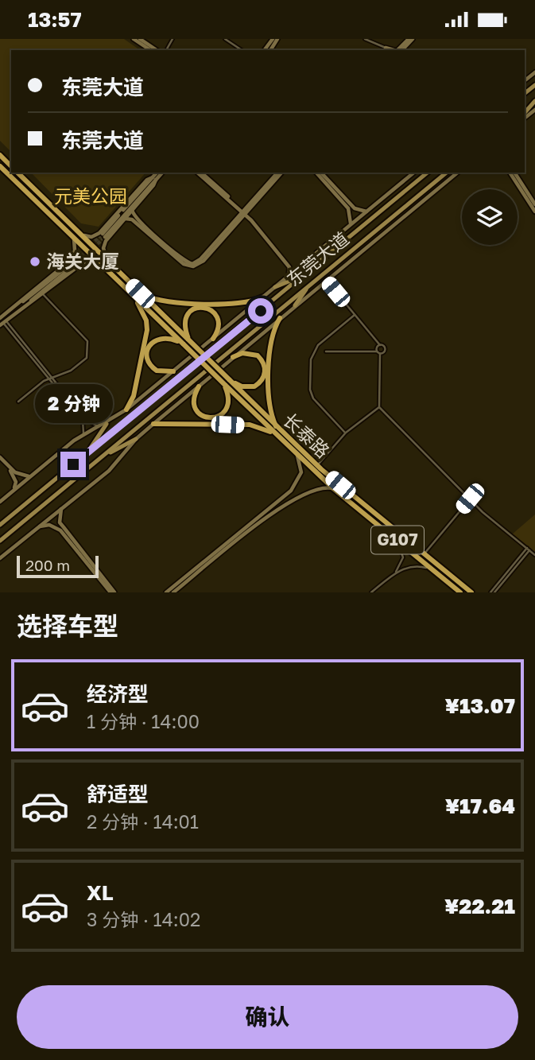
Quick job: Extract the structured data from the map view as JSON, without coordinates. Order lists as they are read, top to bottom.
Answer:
{
  "streets": {
    "highway": ["长泰路", "G107"],
    "main road": ["东莞大道"]
  },
  "crossings": [
    ["长泰路", "G107"]
  ],
  "parks": ["元美公园"],
  "places": ["海关大厦"],
  "scale_bar": "200 m",
  "page": {
    "status": "13:57",
    "banner": ["东莞大道", "东莞大道"],
    "bubble": "2 分钟",
    "scale": "200 m",
    "heading": "选择车型",
    "list": [
      {
        "name": "经济型",
        "note": "1 分钟 · 14:00",
        "value": "¥13.07"
      },
      {
        "name": "舒适型",
        "note": "2 分钟 · 14:01",
        "value": "¥17.64"
      },
      {
        "name": "XL",
        "note": "3 分钟 · 14:02",
        "value": "¥22.21"
      }
    ],
    "buttons": "确认"
  }
}
